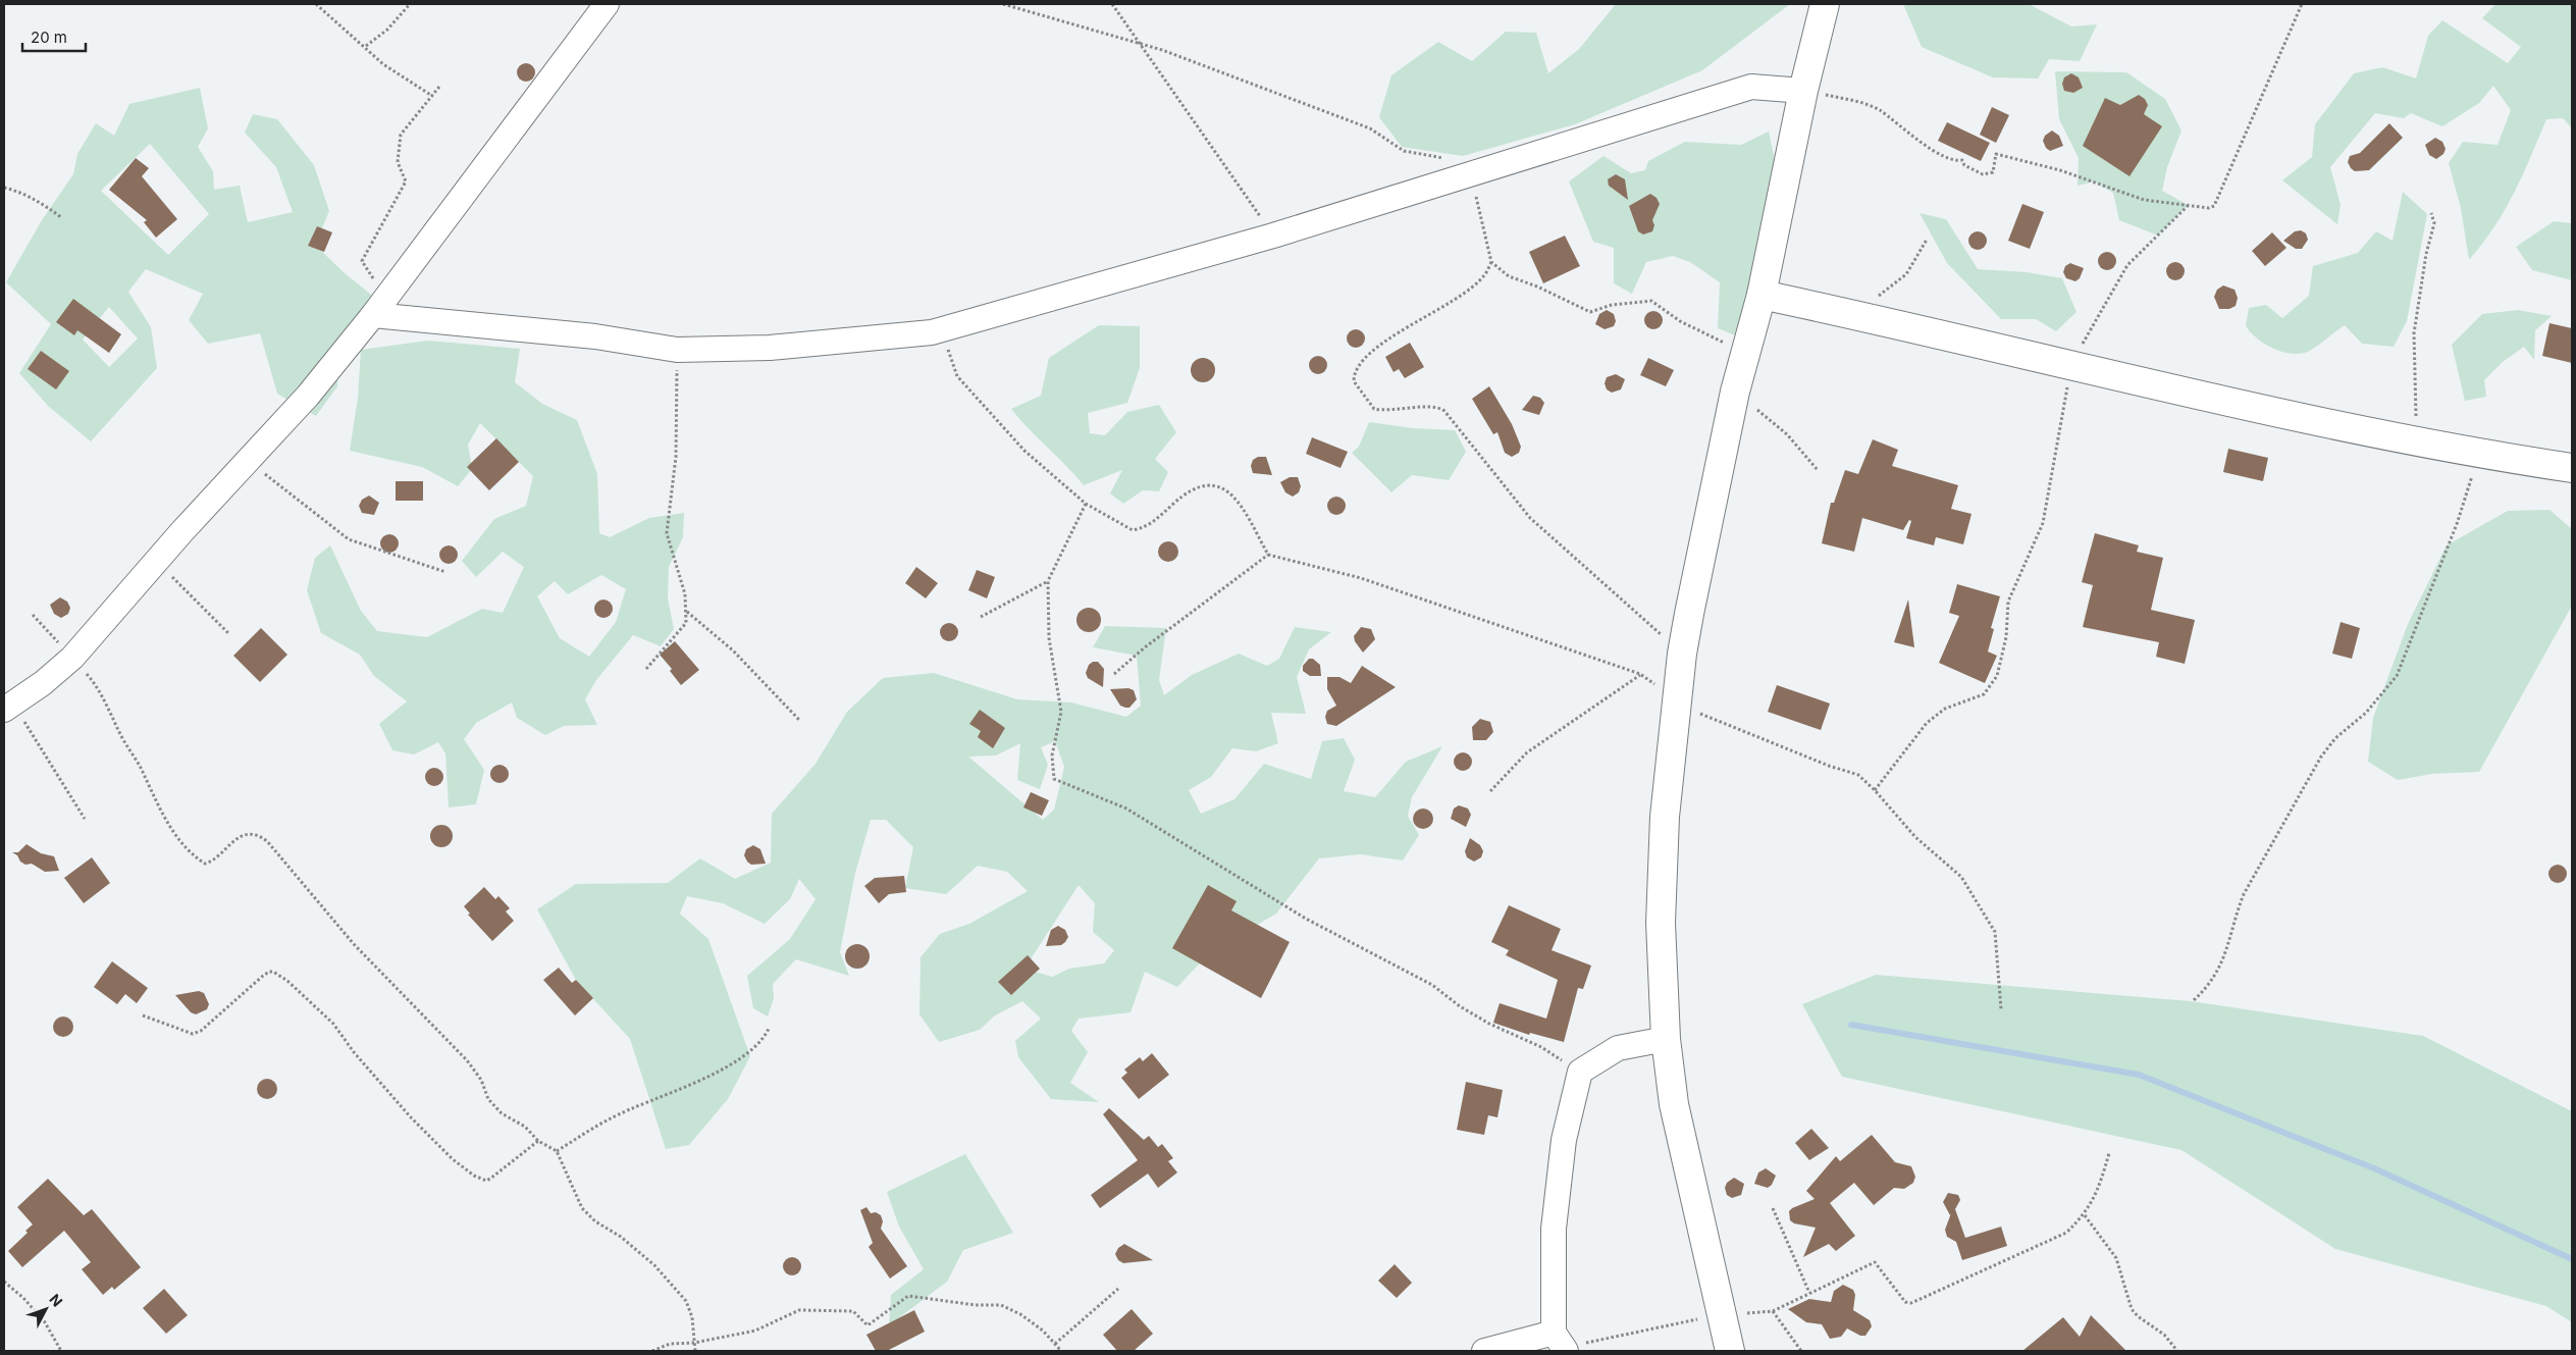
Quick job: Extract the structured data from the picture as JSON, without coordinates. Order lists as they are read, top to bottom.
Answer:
{
  "scale_bar": "20 m",
  "north": "top right"
}
